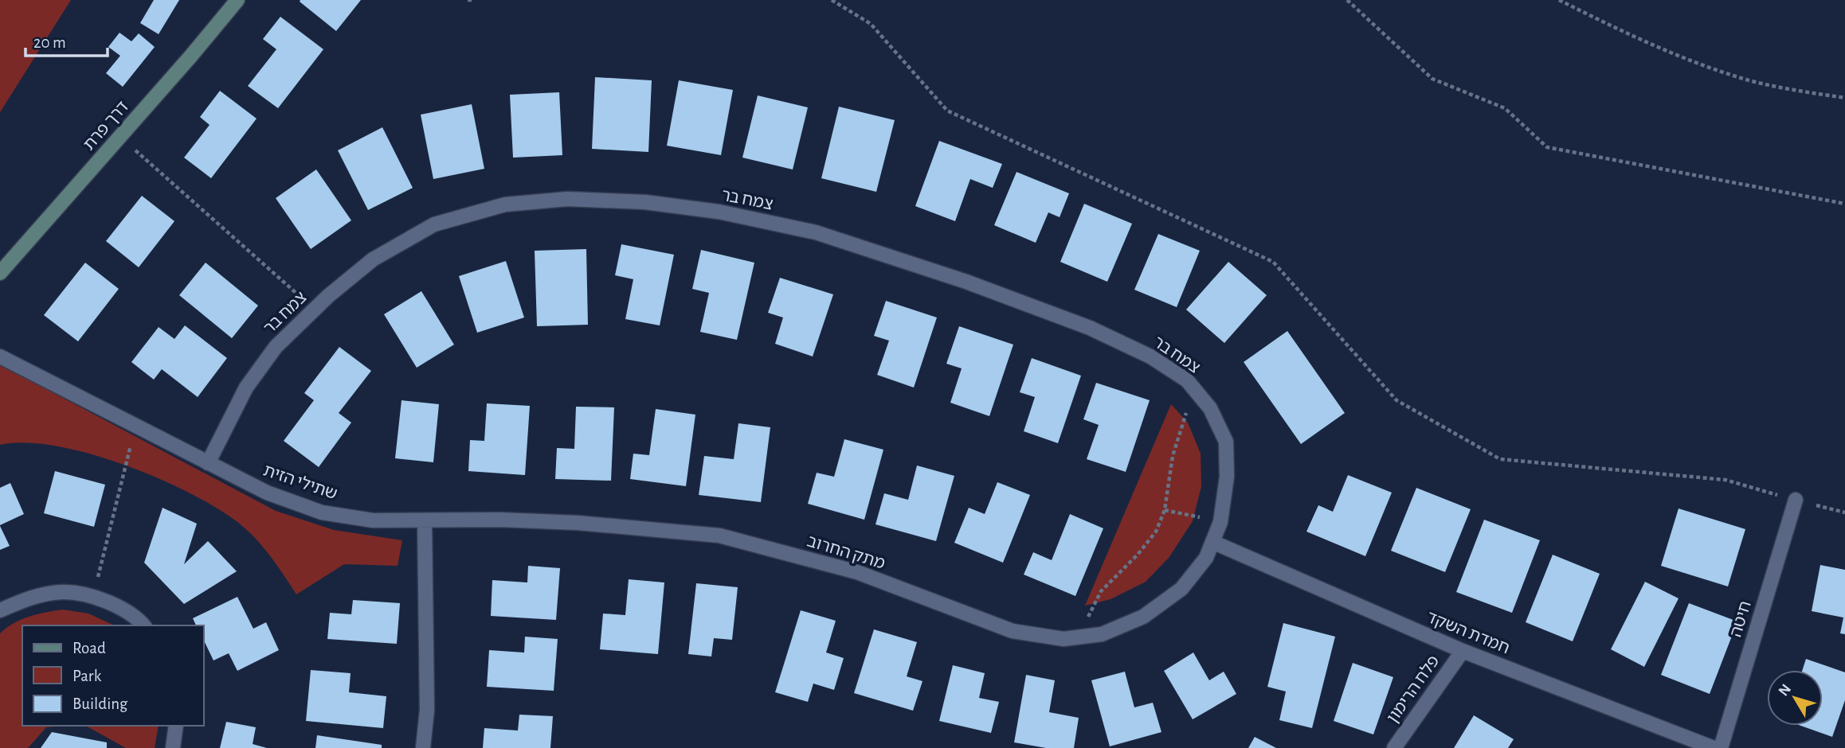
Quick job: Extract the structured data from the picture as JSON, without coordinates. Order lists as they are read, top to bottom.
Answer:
{
  "streets": {
    "street": [
      "דרך פרת",
      "צמח בר",
      "שתילי הזית",
      "מתק החרוב",
      "חיטה",
      "חמדת השקד",
      "פלח הרימון"
    ]
  },
  "crossings": [
    ["צמח בר", "שתילי הזית"],
    ["צמח בר", "מתק החרוב"],
    ["צמח בר", "חמדת השקד"],
    ["שתילי הזית", "מתק החרוב"],
    ["מתק החרוב", "חמדת השקד"],
    ["חמדת השקד", "פלח הרימון"]
  ],
  "legend": ["Road", "Park", "Building"],
  "scale_bar": "20 m",
  "north": "top left"
}
